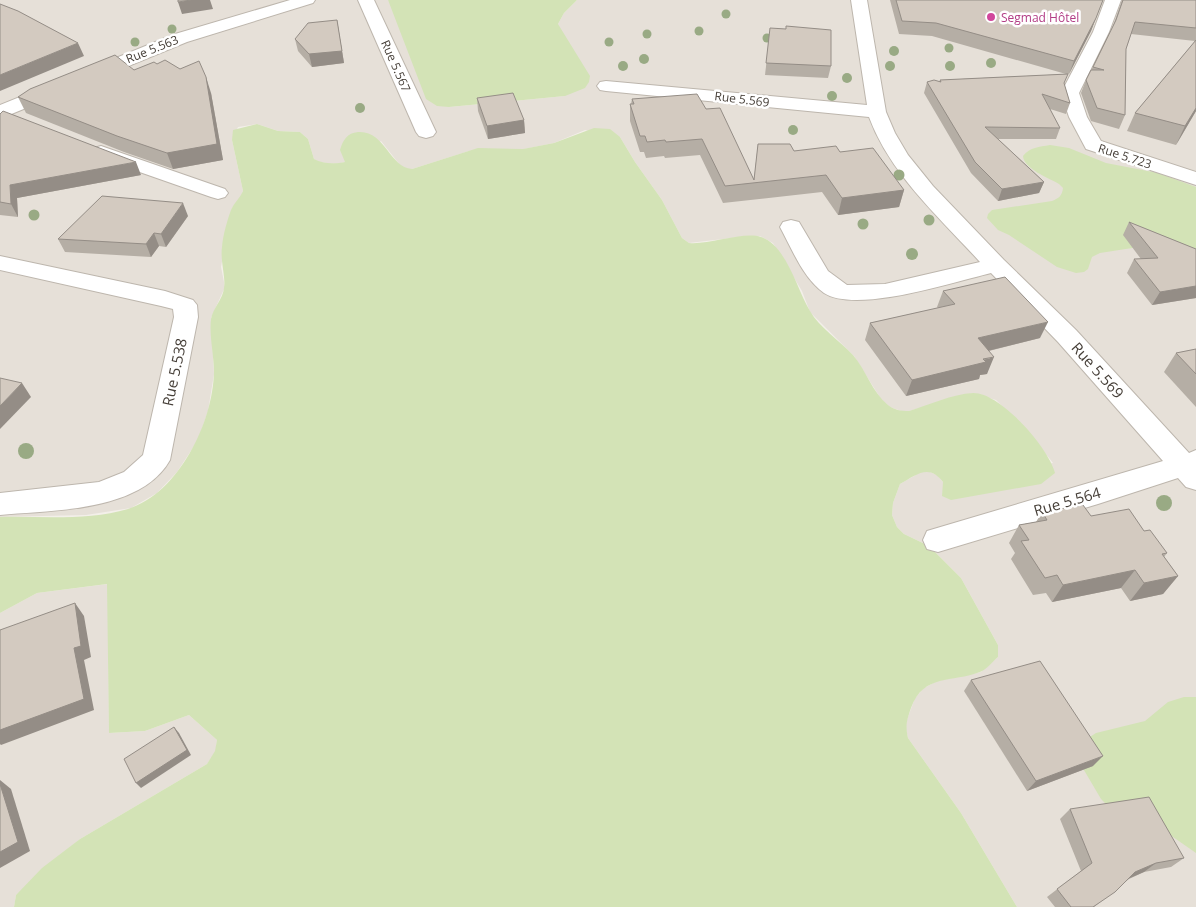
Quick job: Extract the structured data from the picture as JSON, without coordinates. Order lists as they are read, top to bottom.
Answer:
{
  "streets": {
    "street": [
      "Rue 5.563",
      "Rue 5.567",
      "Rue 5.569",
      "Rue 5.723",
      "Rue 5.538",
      "Rue 5.564"
    ]
  },
  "crossings": [
    ["Rue 5.569", "Rue 5.564"]
  ],
  "places": ["Segmad Hôtel"]
}
